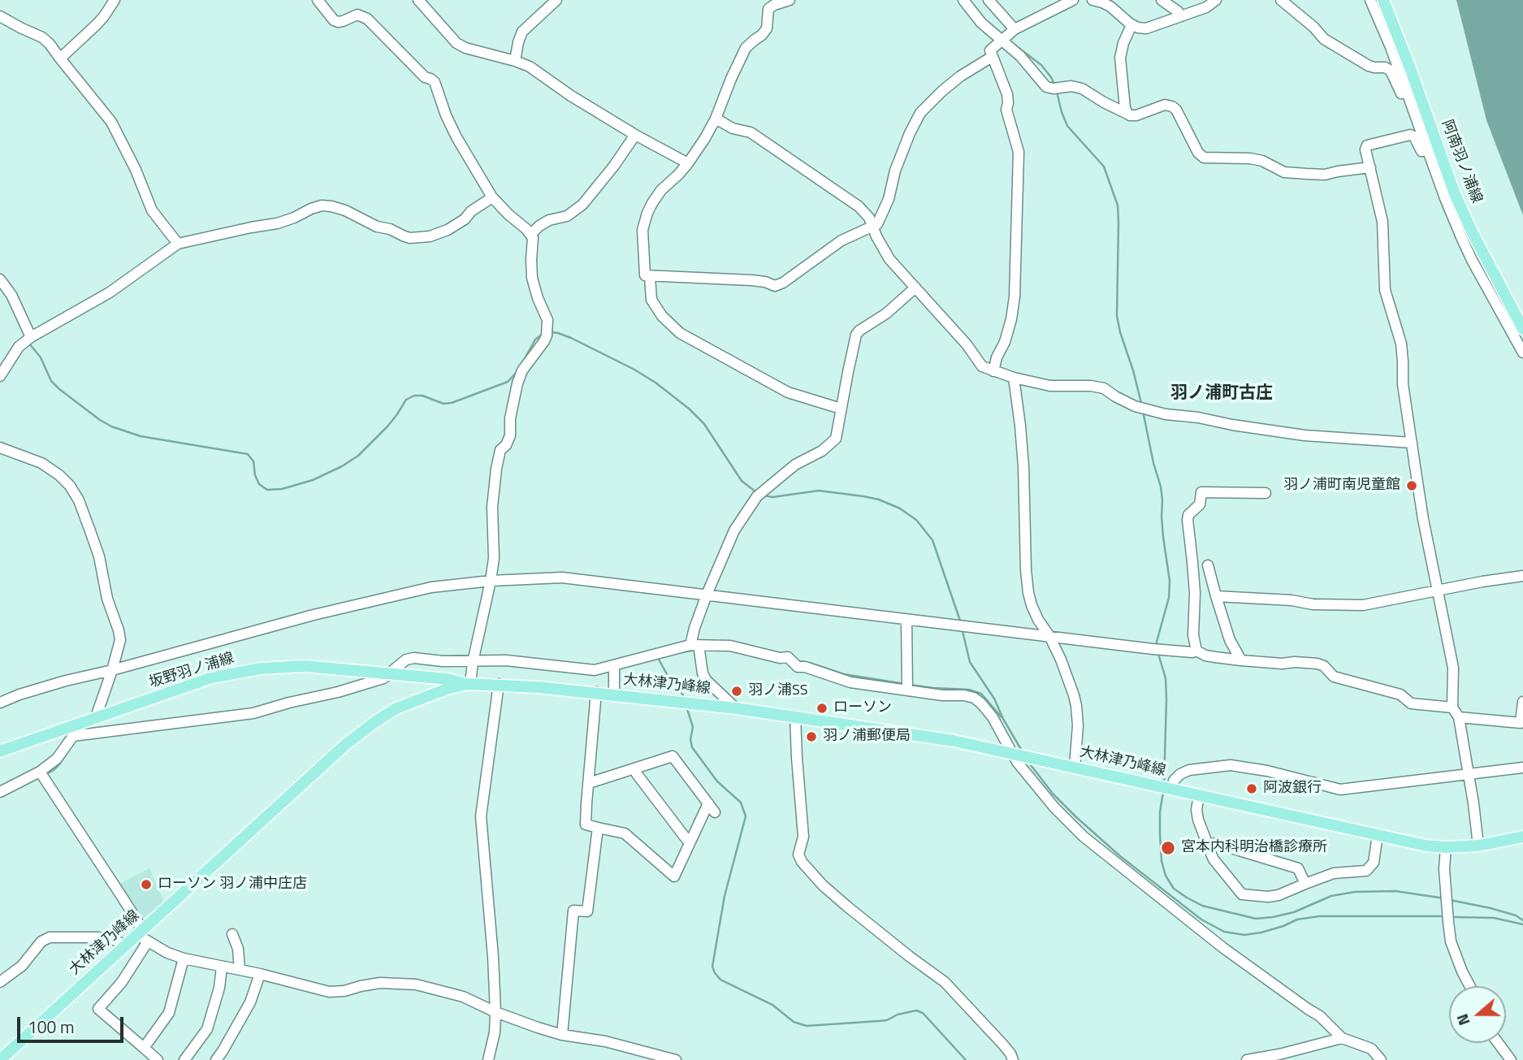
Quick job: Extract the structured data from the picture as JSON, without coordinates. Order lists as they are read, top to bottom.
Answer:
{
  "streets": {
    "main road": ["阿南羽ノ浦線", "坂野羽ノ浦線", "大林津乃峰線"]
  },
  "crossings": [
    ["坂野羽ノ浦線", "大林津乃峰線"]
  ],
  "districts": ["羽ノ浦町古庄"],
  "places": [
    "羽ノ浦町南児童館",
    "羽ノ浦SS",
    "ローソン",
    "羽ノ浦郵便局",
    "阿波銀行",
    "宮本内科明治橋診療所",
    "ローソン 羽ノ浦中庄店"
  ],
  "scale_bar": "100 m",
  "north": "left"
}
